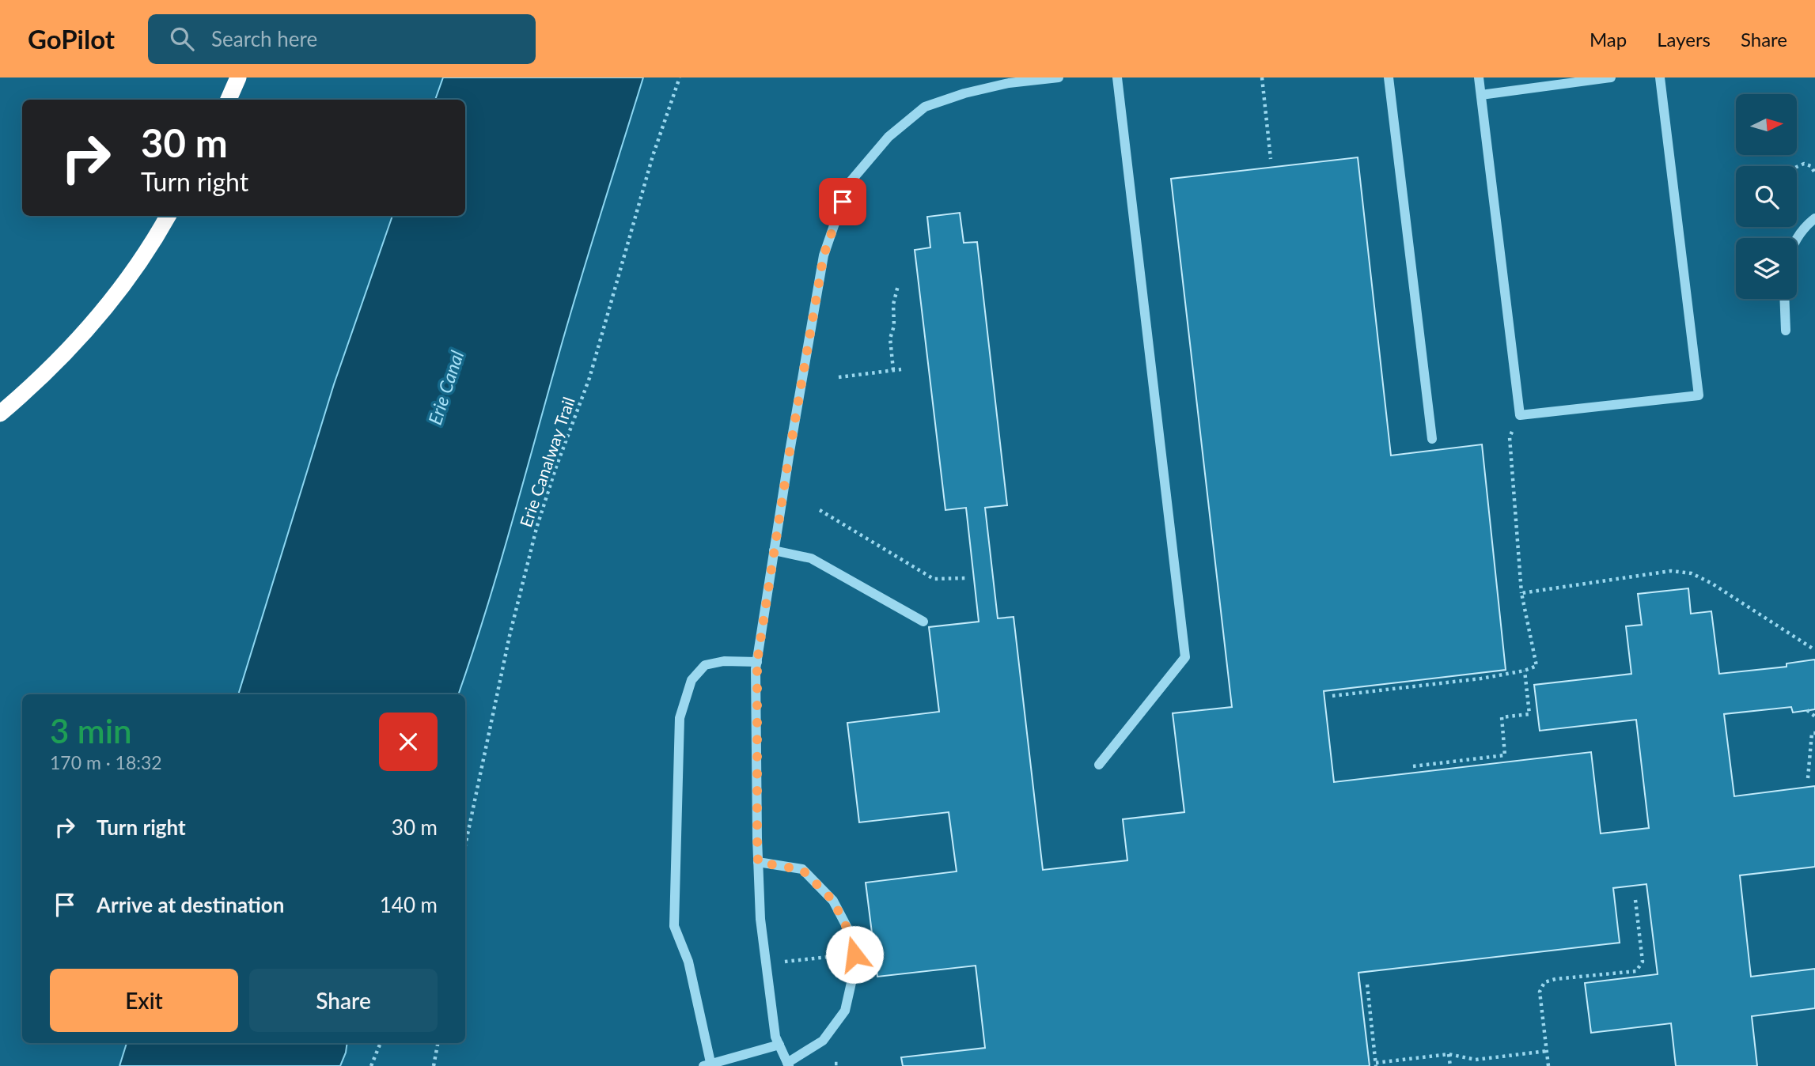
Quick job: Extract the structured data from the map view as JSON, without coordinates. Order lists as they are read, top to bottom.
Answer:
{
  "streets": {
    "path": ["Erie Canalway Trail"]
  },
  "water": ["Erie Canal"],
  "north": "right",
  "page": {
    "header": "GoPilot",
    "search": "Search here",
    "nav": ["Map", "Layers", "Share"],
    "turn": ["30 m", "Turn right"],
    "heading": ["3 min", "170 m · 18:32"],
    "list": [
      {
        "name": "Turn right",
        "value": "30 m"
      },
      {
        "name": "Arrive at destination",
        "value": "140 m"
      }
    ],
    "buttons": ["Exit", "Share"]
  }
}
